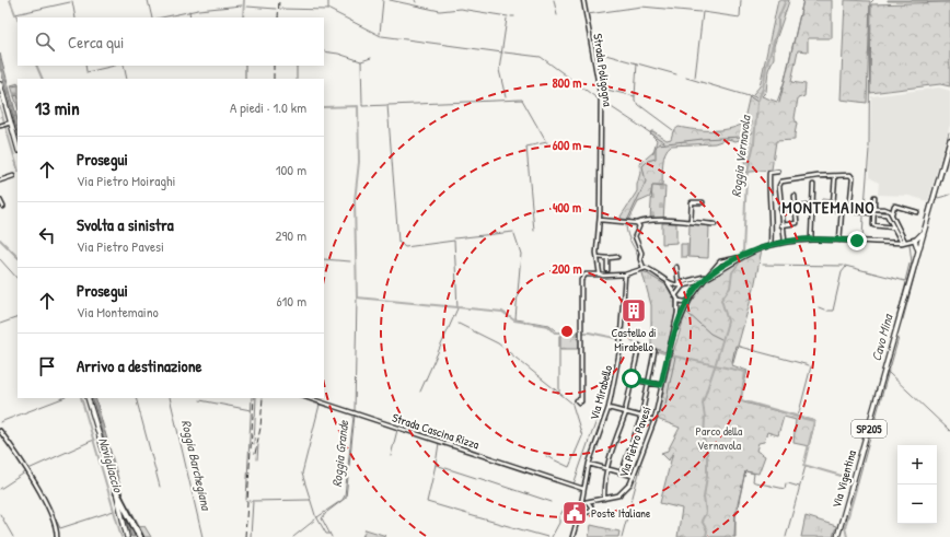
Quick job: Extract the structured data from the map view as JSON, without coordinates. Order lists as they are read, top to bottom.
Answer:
{
  "streets": {
    "main road": ["SP205", "Via Vigentina"],
    "street": [
      "Strada Poligogna",
      "Via Mirabello",
      "Strada Cascina Rizza",
      "Via Pietro Pavesi"
    ]
  },
  "crossings": [
    ["Via Mirabello", "Strada Cascina Rizza"],
    ["Via Mirabello", "Via Pietro Pavesi"],
    ["SP205", "Via Vigentina"]
  ],
  "districts": ["MONTEMAINO"],
  "water": [
    "Roggia Vernavola",
    "Cavo Mina",
    "Roggia Grande",
    "Navigliaccio",
    "Roggia Barchegiana"
  ],
  "parks": ["Parco della Vernavola"],
  "places": {
    "building": ["Castello di Mirabello"],
    "public building": ["Poste Italiane"]
  },
  "page": {
    "search": "Cerca qui",
    "heading": ["13 min", "A piedi · 1.0 km"],
    "list": [
      ["Prosegui", "Via Pietro Moiraghi", "100 m"],
      ["Svolta a sinistra", "Via Pietro Pavesi", "290 m"],
      ["Prosegui", "Via Montemaino", "610 m"],
      "Arrivo a destinazione"
    ],
    "map_buttons": ["+", "−"]
  },
  "rings": [
    "800 m",
    "600 m",
    "400 m",
    "200 m"
  ]
}
